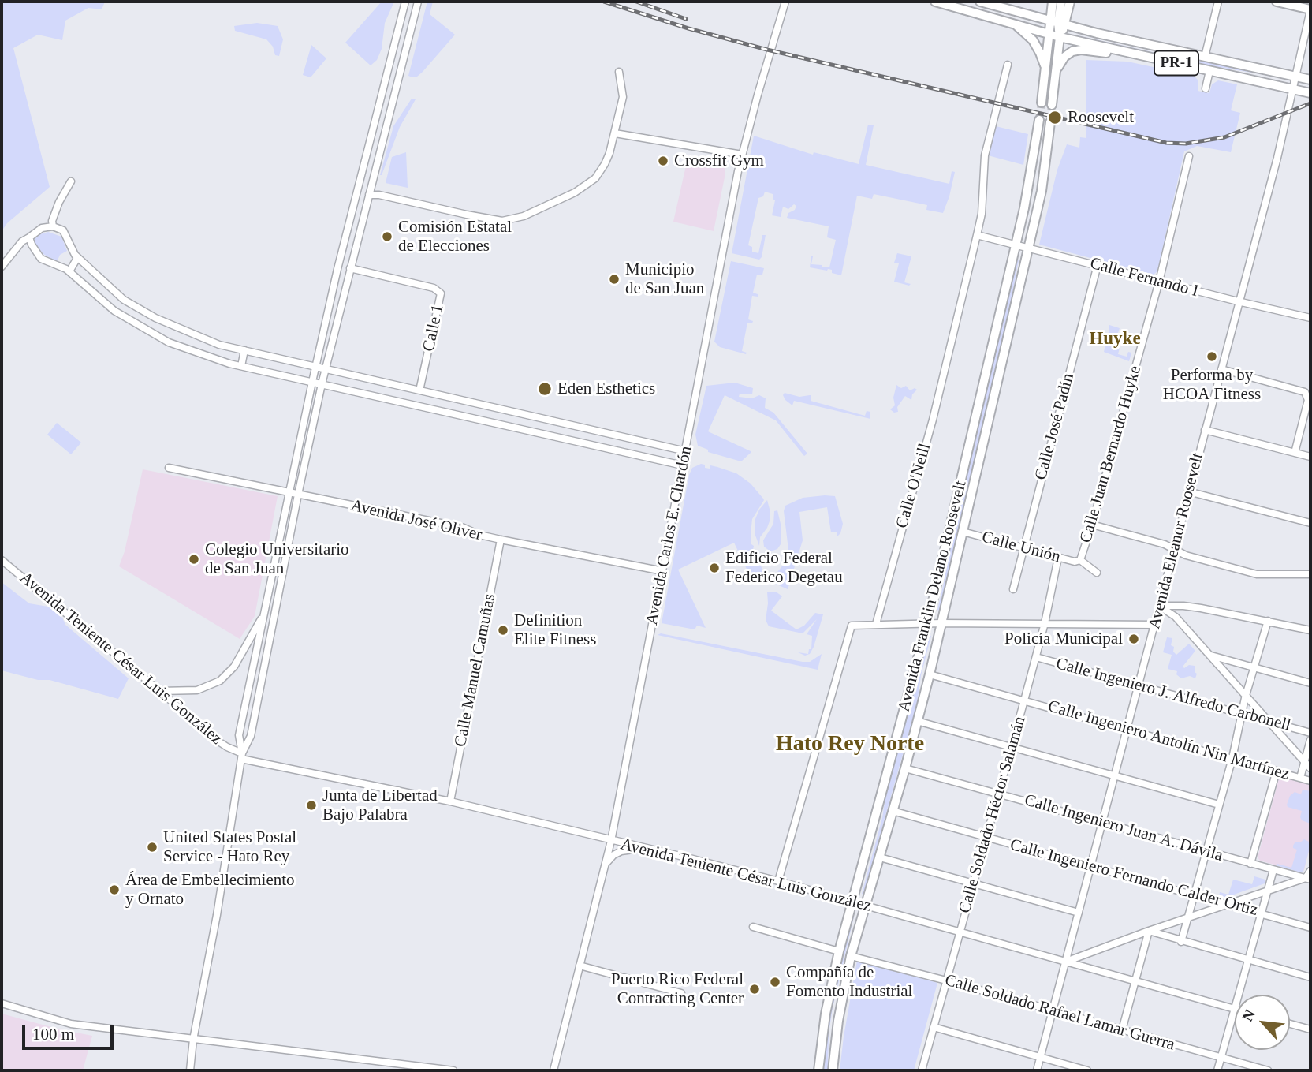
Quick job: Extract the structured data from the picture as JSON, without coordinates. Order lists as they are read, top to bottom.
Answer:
{
  "streets": {
    "main road": ["PR-1", "Avenida Franklin Delano Roosevelt"],
    "street": [
      "Calle Fernando I",
      "Calle 1",
      "Calle José Padín",
      "Calle Juan Bernardo Huyke",
      "Calle O'Neill",
      "Avenida José Oliver",
      "Avenida Carlos E. Chardón",
      "Avenida Eleanor Roosevelt",
      "Calle Unión",
      "Avenida Teniente César Luis González",
      "Calle Manuel Camuñas",
      "Calle Ingeniero J. Alfredo Carbonell",
      "Calle Ingeniero Antolín Nin Martínez",
      "Calle Soldado Héctor Salamán",
      "Calle Ingeniero Juan A. Dávila",
      "Calle Ingeniero Fernando Calder Ortiz",
      "Calle Soldado Rafael Lamar Guerra"
    ]
  },
  "crossings": [
    ["PR-1", "Avenida Eleanor Roosevelt"],
    ["Calle Fernando I", "Calle José Padín"],
    ["Calle Fernando I", "Calle Juan Bernardo Huyke"],
    ["Calle Fernando I", "Calle O'Neill"],
    ["Calle Fernando I", "Avenida Eleanor Roosevelt"],
    ["Calle Fernando I", "Avenida Franklin Delano Roosevelt"],
    ["Calle José Padín", "Calle Unión"],
    ["Calle Juan Bernardo Huyke", "Calle Unión"],
    ["Avenida José Oliver", "Avenida Carlos E. Chardón"],
    ["Avenida José Oliver", "Calle Manuel Camuñas"],
    ["Avenida Carlos E. Chardón", "Avenida Teniente César Luis González"],
    ["Avenida Eleanor Roosevelt", "Avenida Teniente César Luis González"],
    ["Avenida Eleanor Roosevelt", "Calle Ingeniero J. Alfredo Carbonell"],
    ["Avenida Eleanor Roosevelt", "Calle Ingeniero Antolín Nin Martínez"],
    ["Avenida Eleanor Roosevelt", "Calle Ingeniero Juan A. Dávila"],
    ["Avenida Eleanor Roosevelt", "Calle Ingeniero Fernando Calder Ortiz"],
    ["Avenida Eleanor Roosevelt", "Calle Soldado Rafael Lamar Guerra"],
    ["Calle Unión", "Avenida Franklin Delano Roosevelt"],
    ["Calle Unión", "Calle Soldado Héctor Salamán"],
    ["Avenida Franklin Delano Roosevelt", "Avenida Teniente César Luis González"],
    ["Avenida Franklin Delano Roosevelt", "Calle Ingeniero Antolín Nin Martínez"],
    ["Avenida Franklin Delano Roosevelt", "Calle Ingeniero Juan A. Dávila"],
    ["Avenida Franklin Delano Roosevelt", "Calle Ingeniero Fernando Calder Ortiz"],
    ["Avenida Franklin Delano Roosevelt", "Calle Soldado Rafael Lamar Guerra"],
    ["Avenida Teniente César Luis González", "Calle Manuel Camuñas"],
    ["Avenida Teniente César Luis González", "Calle Soldado Héctor Salamán"],
    ["Calle Ingeniero J. Alfredo Carbonell", "Calle Soldado Héctor Salamán"],
    ["Calle Ingeniero Antolín Nin Martínez", "Calle Soldado Héctor Salamán"],
    ["Calle Soldado Héctor Salamán", "Calle Ingeniero Juan A. Dávila"],
    ["Calle Soldado Héctor Salamán", "Calle Ingeniero Fernando Calder Ortiz"],
    ["Calle Soldado Héctor Salamán", "Calle Soldado Rafael Lamar Guerra"]
  ],
  "districts": ["Huyke", "Hato Rey Norte"],
  "places": [
    "Roosevelt",
    "Crossfit Gym",
    "Comisión Estatal de Elecciones",
    "Municipio de San Juan",
    "Performa by HCOA Fitness",
    "Eden Esthetics",
    "Colegio Universitario de San Juan",
    "Edificio Federal Federico Degetau",
    "Definition Elite Fitness",
    "Policía Municipal",
    "Junta de Libertad Bajo Palabra",
    "United States Postal Service - Hato Rey",
    "Área de Embellecimiento y Ornato",
    "Compañía de Fomento Industrial",
    "Puerto Rico Federal Contracting Center"
  ],
  "scale_bar": "100 m",
  "north": "top left"
}
